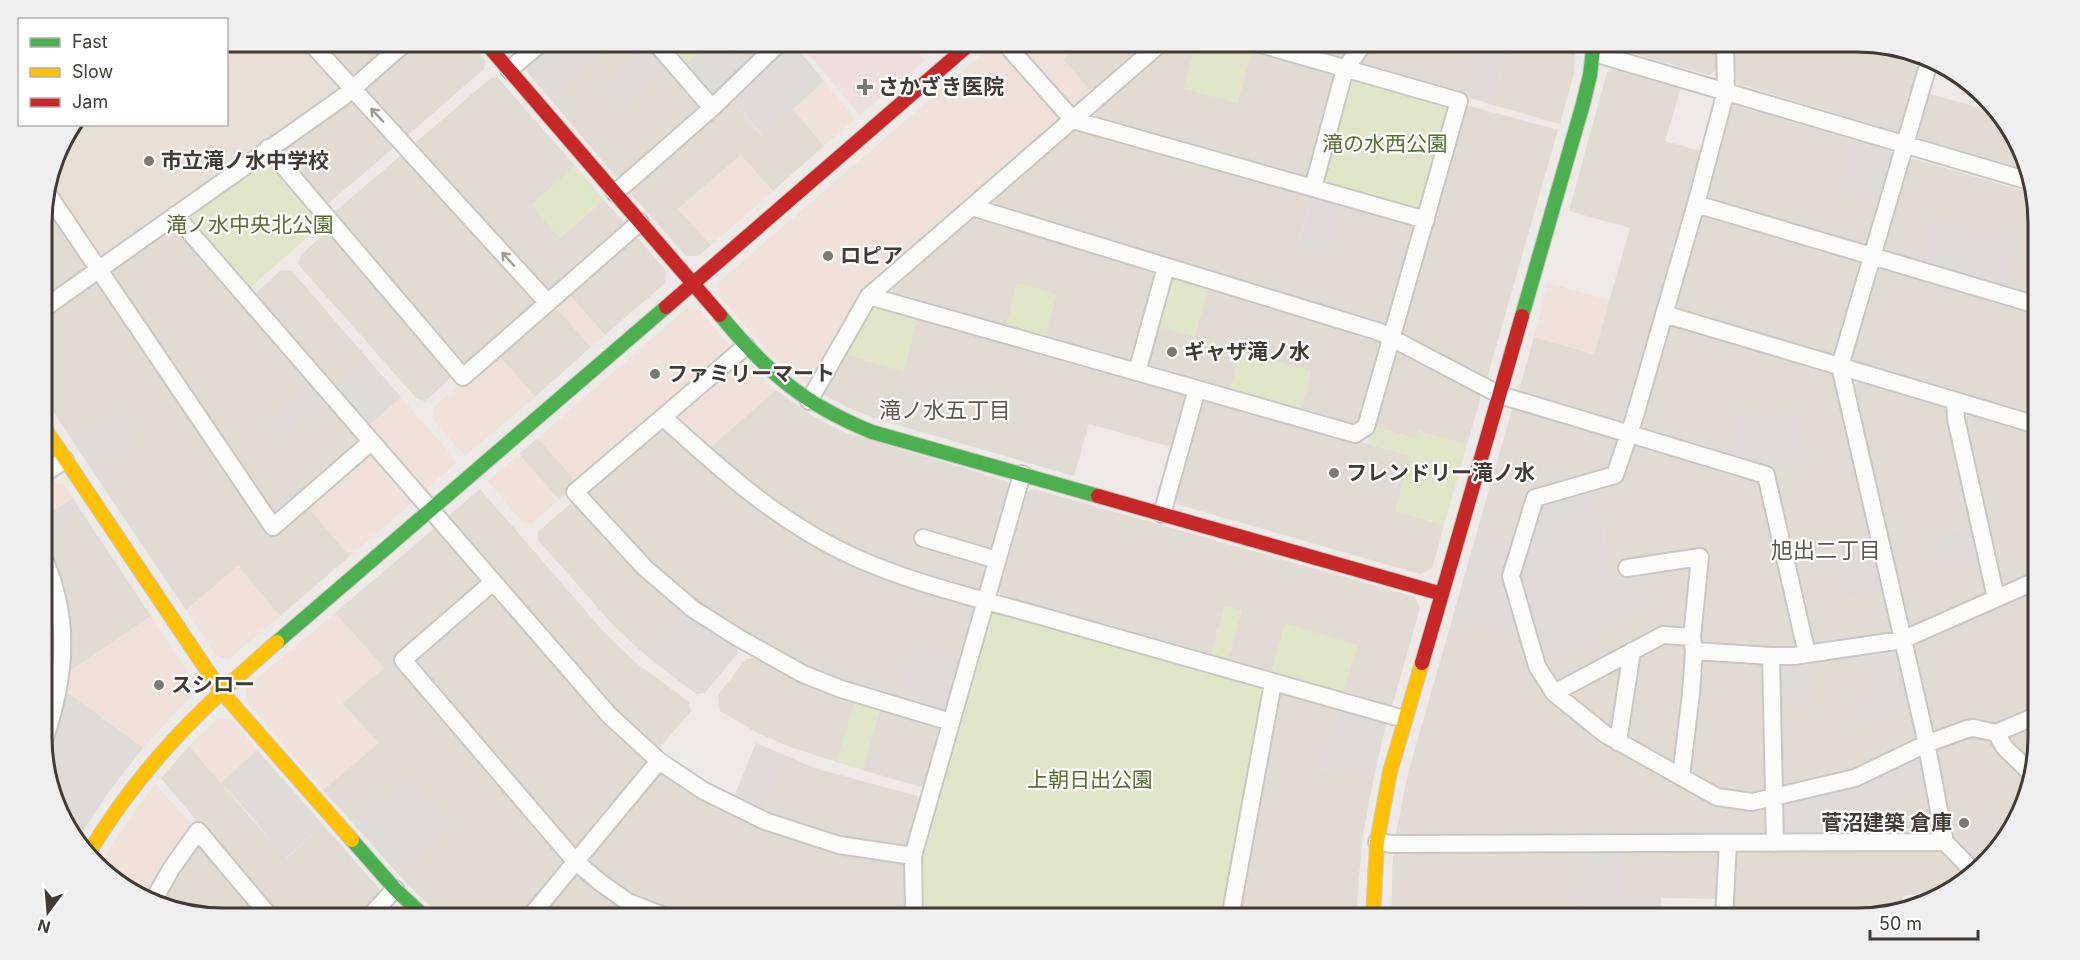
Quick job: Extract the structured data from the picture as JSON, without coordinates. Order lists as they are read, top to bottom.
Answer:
{
  "districts": ["滝ノ水五丁目", "旭出二丁目"],
  "parks": ["滝の水西公園", "滝ノ水中央北公園", "上朝日出公園"],
  "places": {
    "health": ["さかざき医院"],
    "other": [
      "市立滝ノ水中学校",
      "ロピア",
      "ギャザ滝ノ水",
      "ファミリーマート",
      "フレンドリー滝ノ水",
      "スシロー",
      "菅沼建築 倉庫"
    ]
  },
  "legend": ["Fast", "Slow", "Jam"],
  "scale_bar": "50 m",
  "north": "bottom"
}
